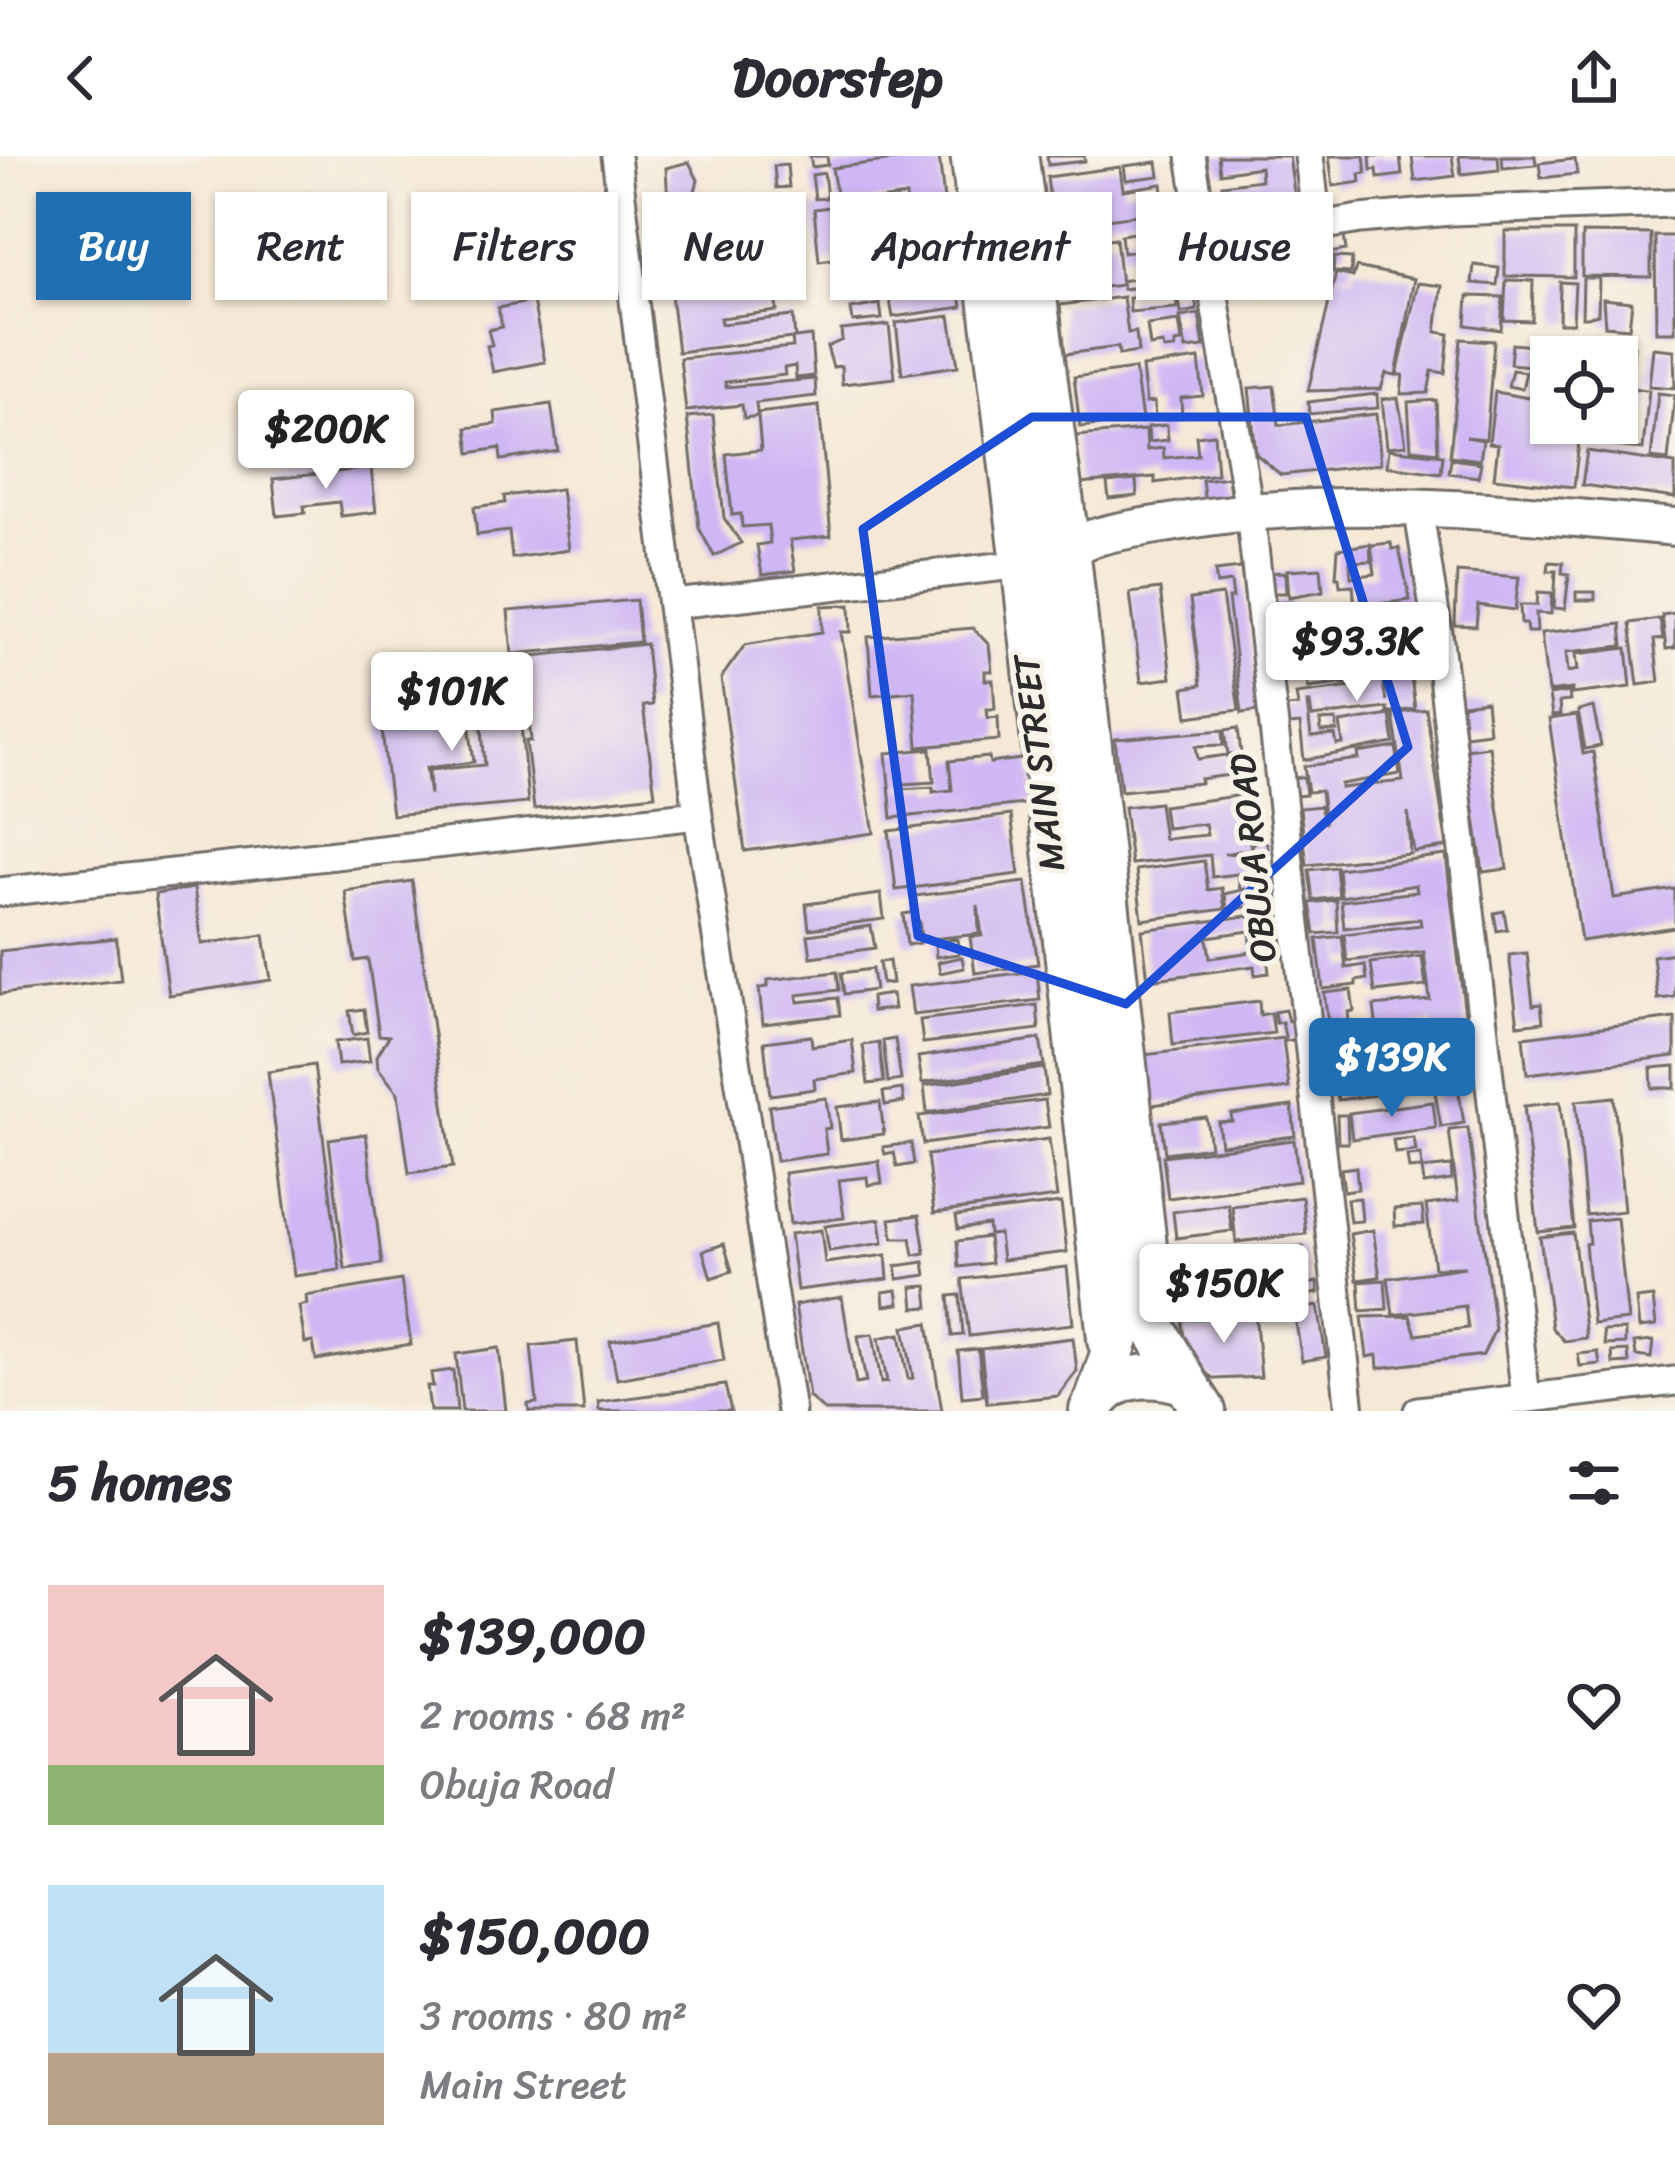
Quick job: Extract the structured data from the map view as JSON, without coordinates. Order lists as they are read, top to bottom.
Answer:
{
  "streets": {
    "main road": ["MAIN STREET"],
    "street": ["OBUJA ROAD"]
  },
  "page": {
    "header": "Doorstep",
    "chip": [
      "Buy",
      "Rent",
      "Filters",
      "New",
      "Apartment",
      "House"
    ],
    "price": [
      "$200K",
      "$93.3K",
      "$101K",
      "$139K",
      "$150K"
    ],
    "heading": "5 homes",
    "list": [
      {
        "name": "$139,000",
        "note": "2 rooms · 68 m² · Obuja Road"
      },
      {
        "name": "$150,000",
        "note": "3 rooms · 80 m² · Main Street"
      }
    ]
  }
}
